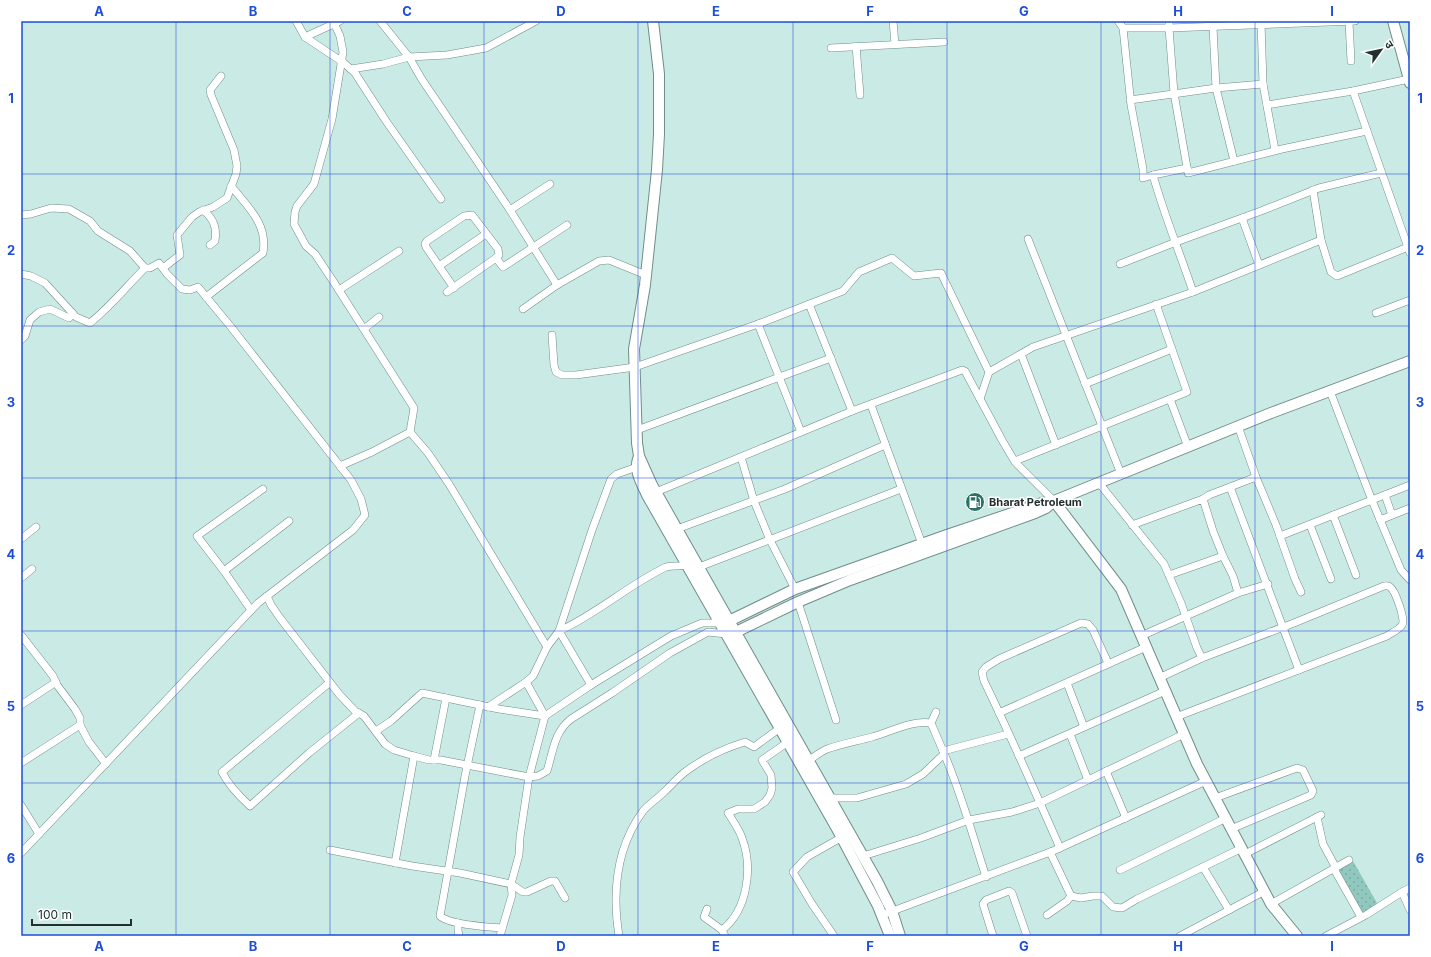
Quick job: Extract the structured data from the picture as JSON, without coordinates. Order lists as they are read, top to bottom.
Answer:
{
  "places": {
    "fuel station": ["Bharat Petroleum"]
  },
  "scale_bar": "100 m",
  "north": "top right",
  "grid": {
    "columns": [
      "A",
      "B",
      "C",
      "D",
      "E",
      "F",
      "G",
      "H",
      "I"
    ],
    "rows": [
      "1",
      "2",
      "3",
      "4",
      "5",
      "6"
    ]
  }
}
